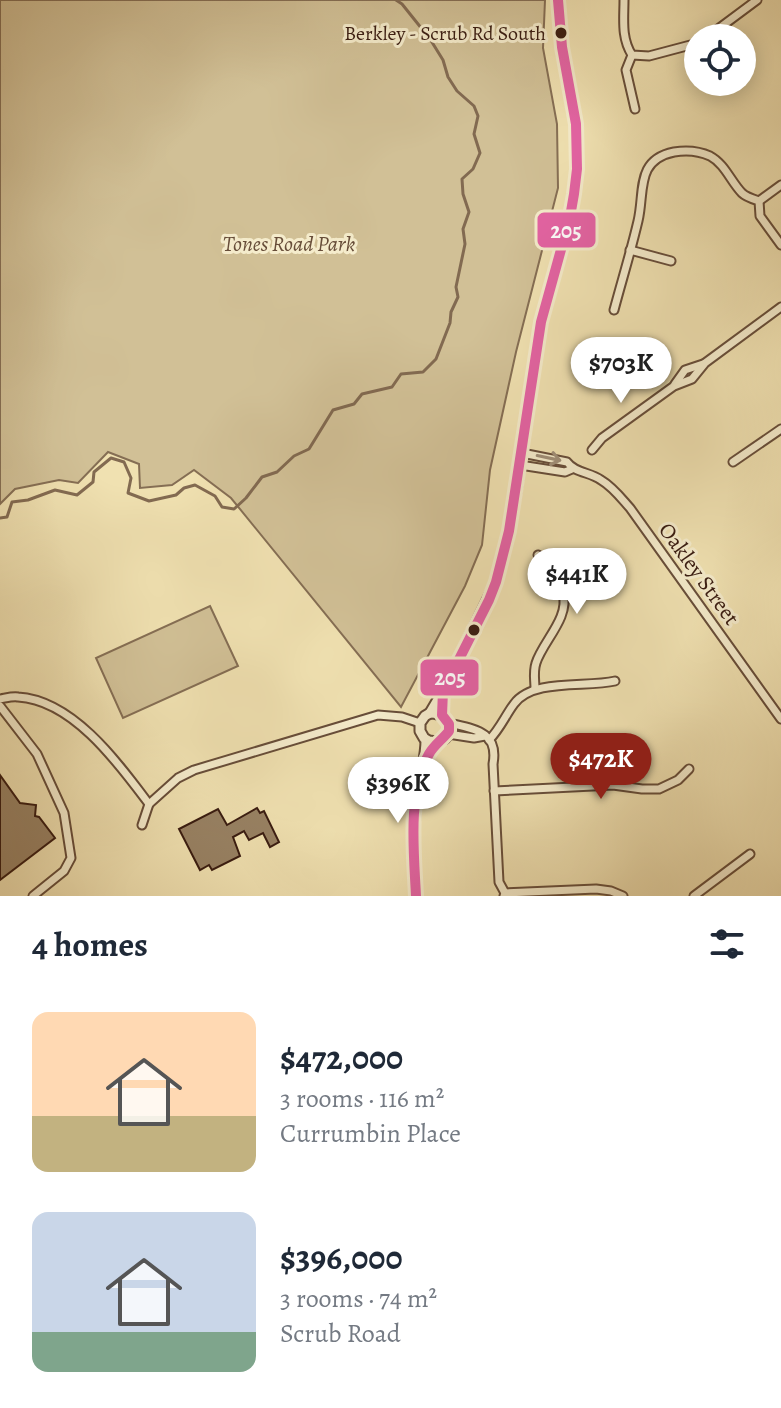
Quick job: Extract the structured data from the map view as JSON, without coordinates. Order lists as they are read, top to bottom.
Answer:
{
  "streets": {
    "street": ["Oakley Street"]
  },
  "parks": ["Tones Road Park"],
  "places": ["Berkley - Scrub Rd South"],
  "lines": ["transit line 205"],
  "page": {
    "price": [
      "$703K",
      "$441K",
      "$472K",
      "$396K"
    ],
    "heading": "4 homes",
    "list": [
      {
        "name": "$472,000",
        "note": "3 rooms · 116 m² · Currumbin Place"
      },
      {
        "name": "$396,000",
        "note": "3 rooms · 74 m² · Scrub Road"
      }
    ]
  }
}
